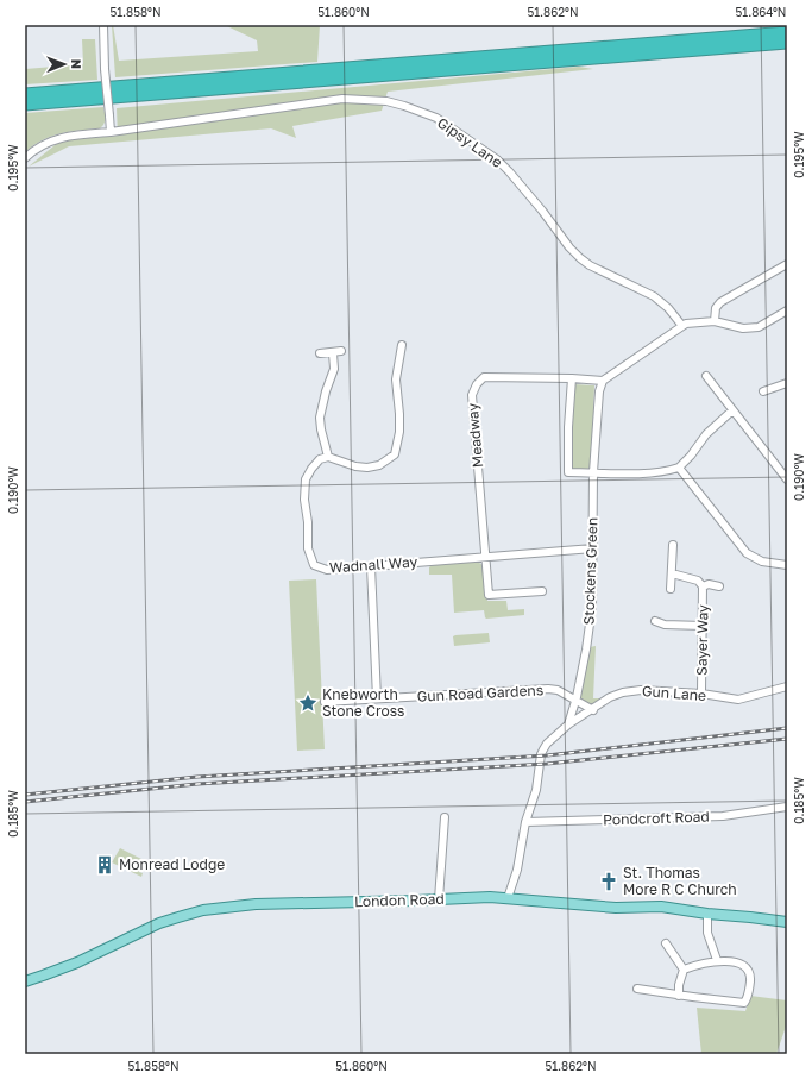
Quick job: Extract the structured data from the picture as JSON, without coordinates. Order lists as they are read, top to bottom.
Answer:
{
  "streets": {
    "main road": ["London Road"],
    "street": [
      "Gipsy Lane",
      "Meadway",
      "Wadnall Way",
      "Stockens Green",
      "Sayer Way",
      "Gun Road Gardens",
      "Gun Lane",
      "Pondcroft Road"
    ]
  },
  "crossings": [
    ["Meadway", "Wadnall Way"],
    ["Meadway", "Stockens Green"],
    ["Wadnall Way", "Stockens Green"],
    ["Stockens Green", "Gun Road Gardens"],
    ["Stockens Green", "Gun Lane"],
    ["Sayer Way", "Gun Lane"],
    ["Gun Road Gardens", "Gun Lane"],
    ["Gun Lane", "Pondcroft Road"],
    ["Gun Lane", "London Road"]
  ],
  "places": {
    "place": ["Knebworth Stone Cross"],
    "building": ["Monread Lodge"],
    "church": ["St. Thomas More R C Church"]
  },
  "north": "right",
  "coordinates": [
    "51.858°N",
    "51.860°N",
    "51.862°N",
    "51.864°N",
    "0.195°W",
    "0.190°W",
    "0.185°W"
  ]
}
